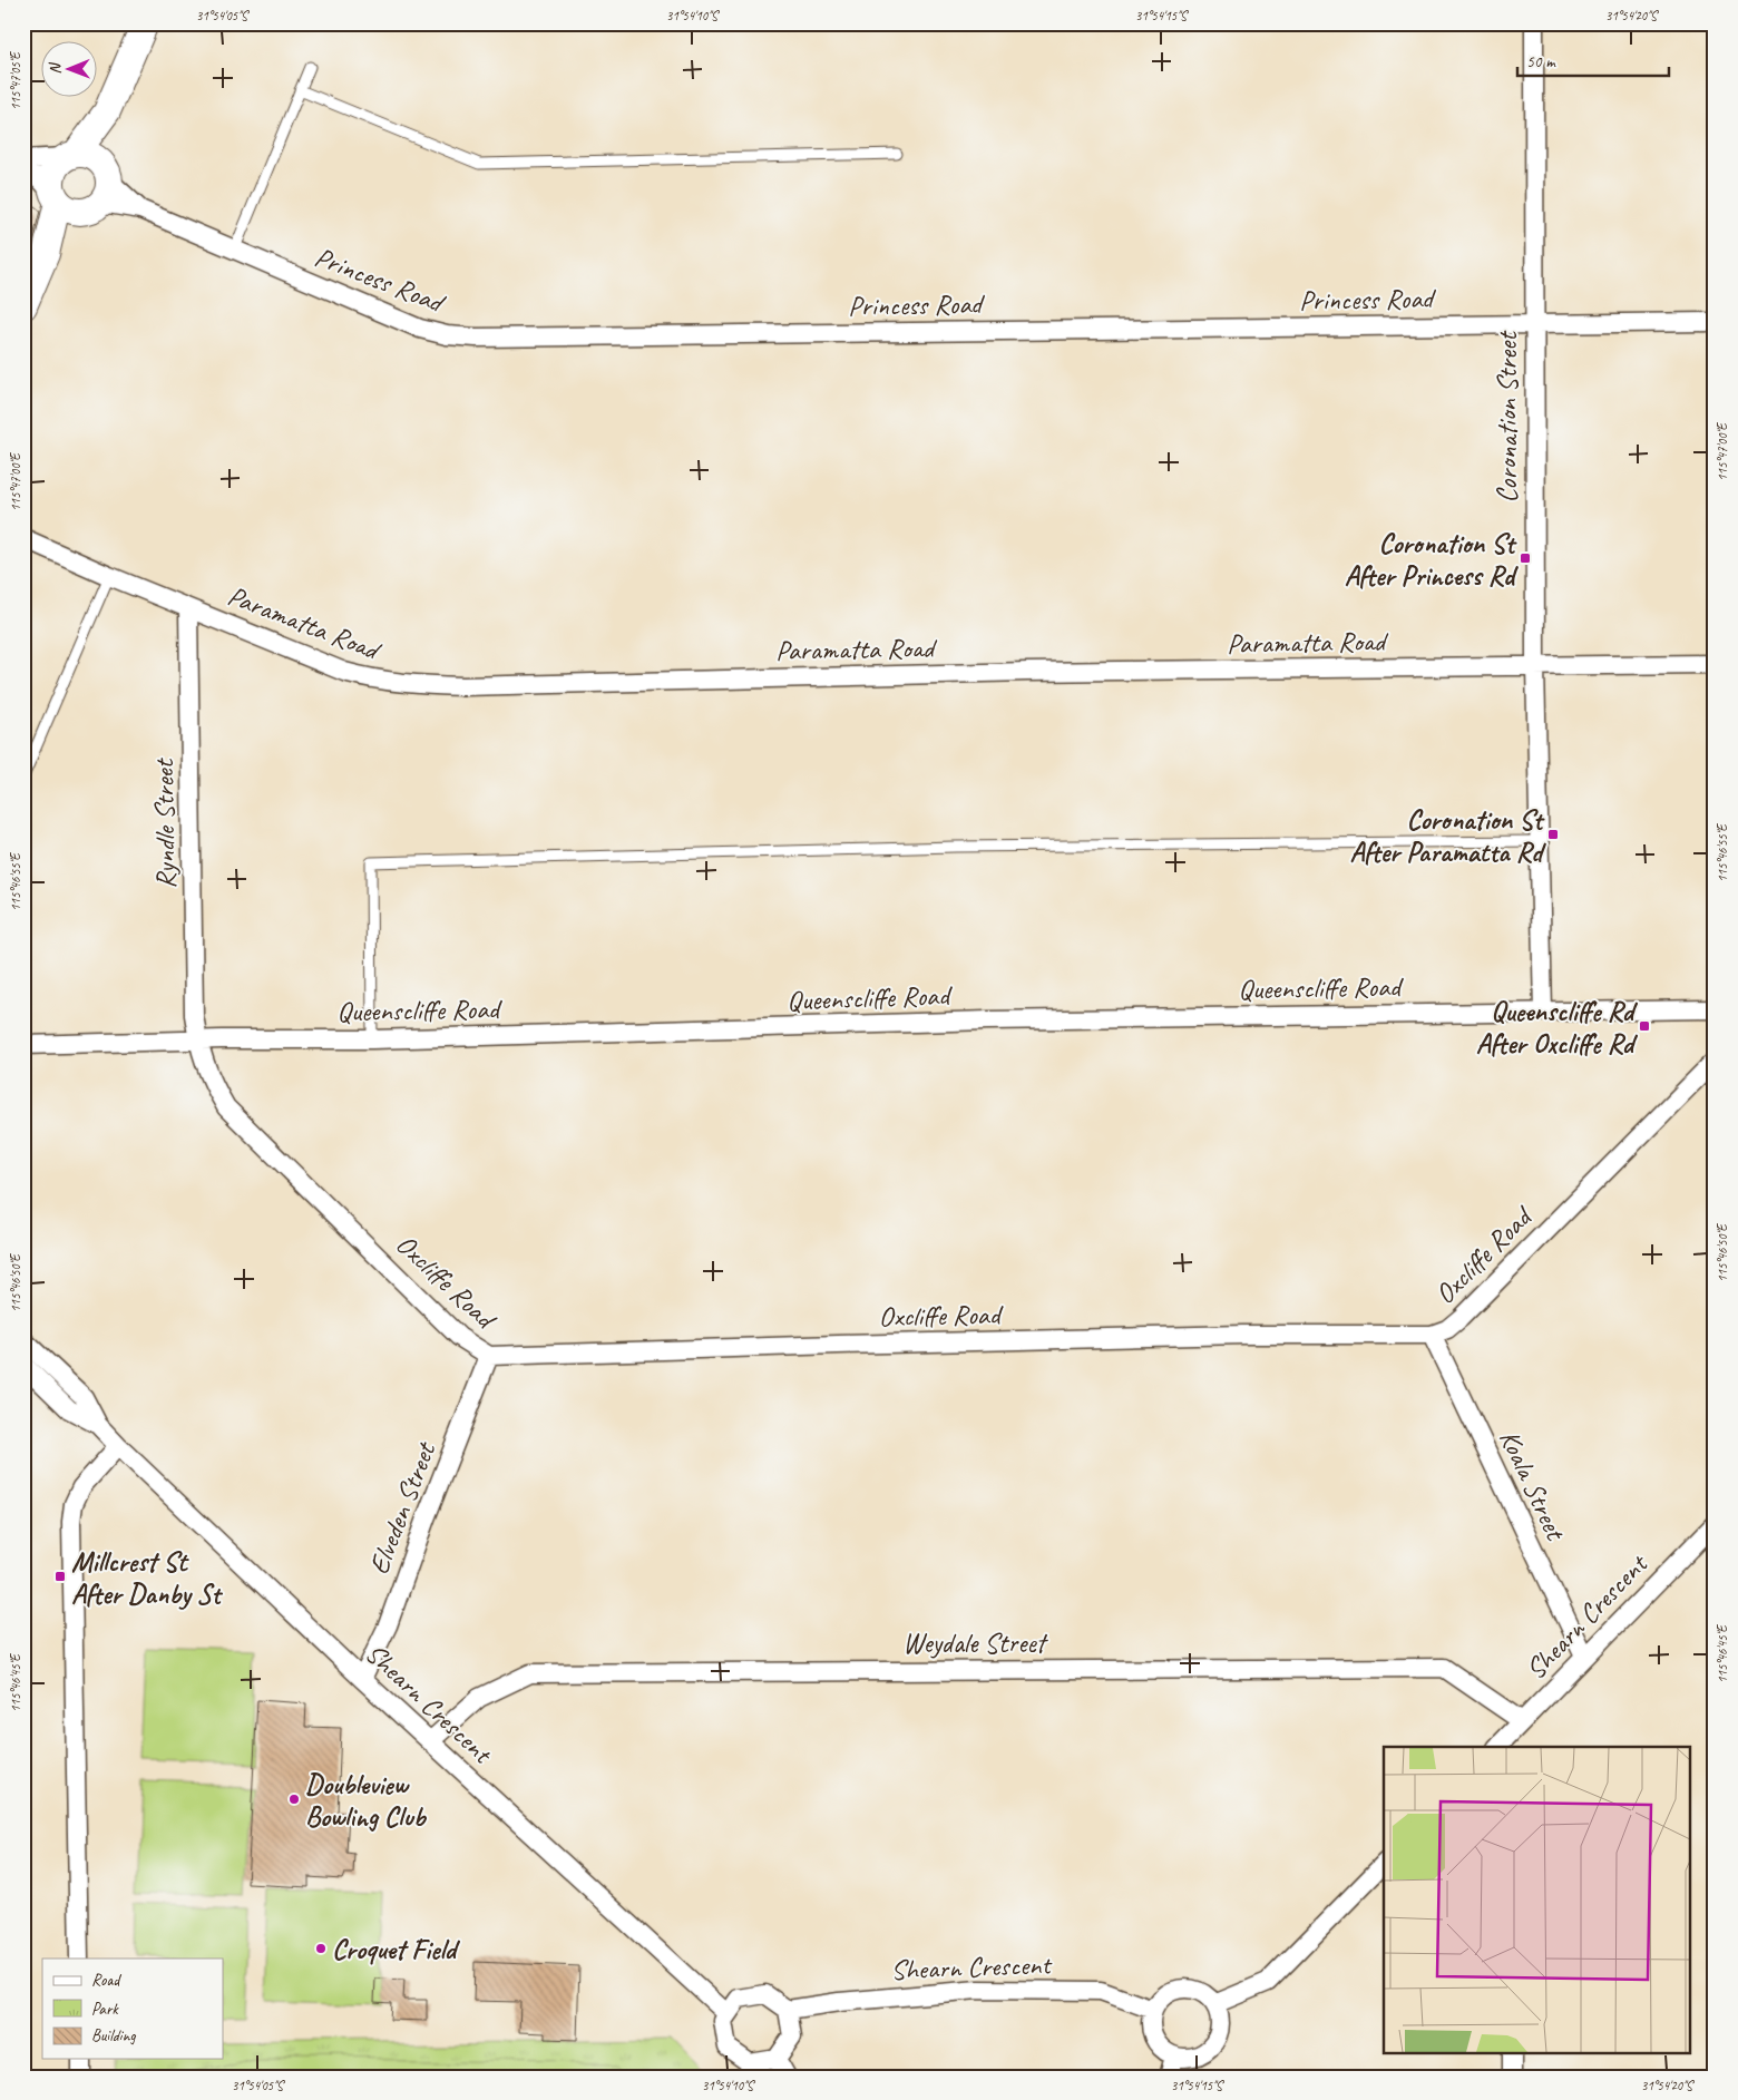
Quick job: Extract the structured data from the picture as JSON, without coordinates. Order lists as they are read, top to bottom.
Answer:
{
  "streets": {
    "street": [
      "Princess Road",
      "Coronation Street",
      "Paramatta Road",
      "Ryndle Street",
      "Queenscliffe Road",
      "Oxcliffe Road",
      "Koala Street",
      "Elveden Street",
      "Shearn Crescent",
      "Weydale Street"
    ]
  },
  "crossings": [
    ["Princess Road", "Coronation Street"],
    ["Coronation Street", "Paramatta Road"],
    ["Coronation Street", "Queenscliffe Road"],
    ["Paramatta Road", "Ryndle Street"],
    ["Ryndle Street", "Queenscliffe Road"],
    ["Ryndle Street", "Oxcliffe Road"],
    ["Queenscliffe Road", "Oxcliffe Road"],
    ["Oxcliffe Road", "Koala Street"],
    ["Oxcliffe Road", "Elveden Street"],
    ["Koala Street", "Shearn Crescent"],
    ["Elveden Street", "Shearn Crescent"],
    ["Shearn Crescent", "Weydale Street"]
  ],
  "places": {
    "transit": [
      "Coronation St After Princess Rd",
      "Coronation St After Paramatta Rd",
      "Queenscliffe Rd After Oxcliffe Rd",
      "Millcrest St After Danby St"
    ],
    "other": ["Doubleview Bowling Club", "Croquet Field"]
  },
  "legend": ["Road", "Park", "Building"],
  "scale_bar": "50 m",
  "north": "left",
  "coordinates": [
    "31°54'05\"S",
    "31°54'10\"S",
    "31°54'15\"S",
    "31°54'20\"S",
    "115°47'05\"E",
    "115°47'00\"E",
    "115°46'55\"E",
    "115°46'50\"E",
    "115°46'45\"E"
  ]
}
